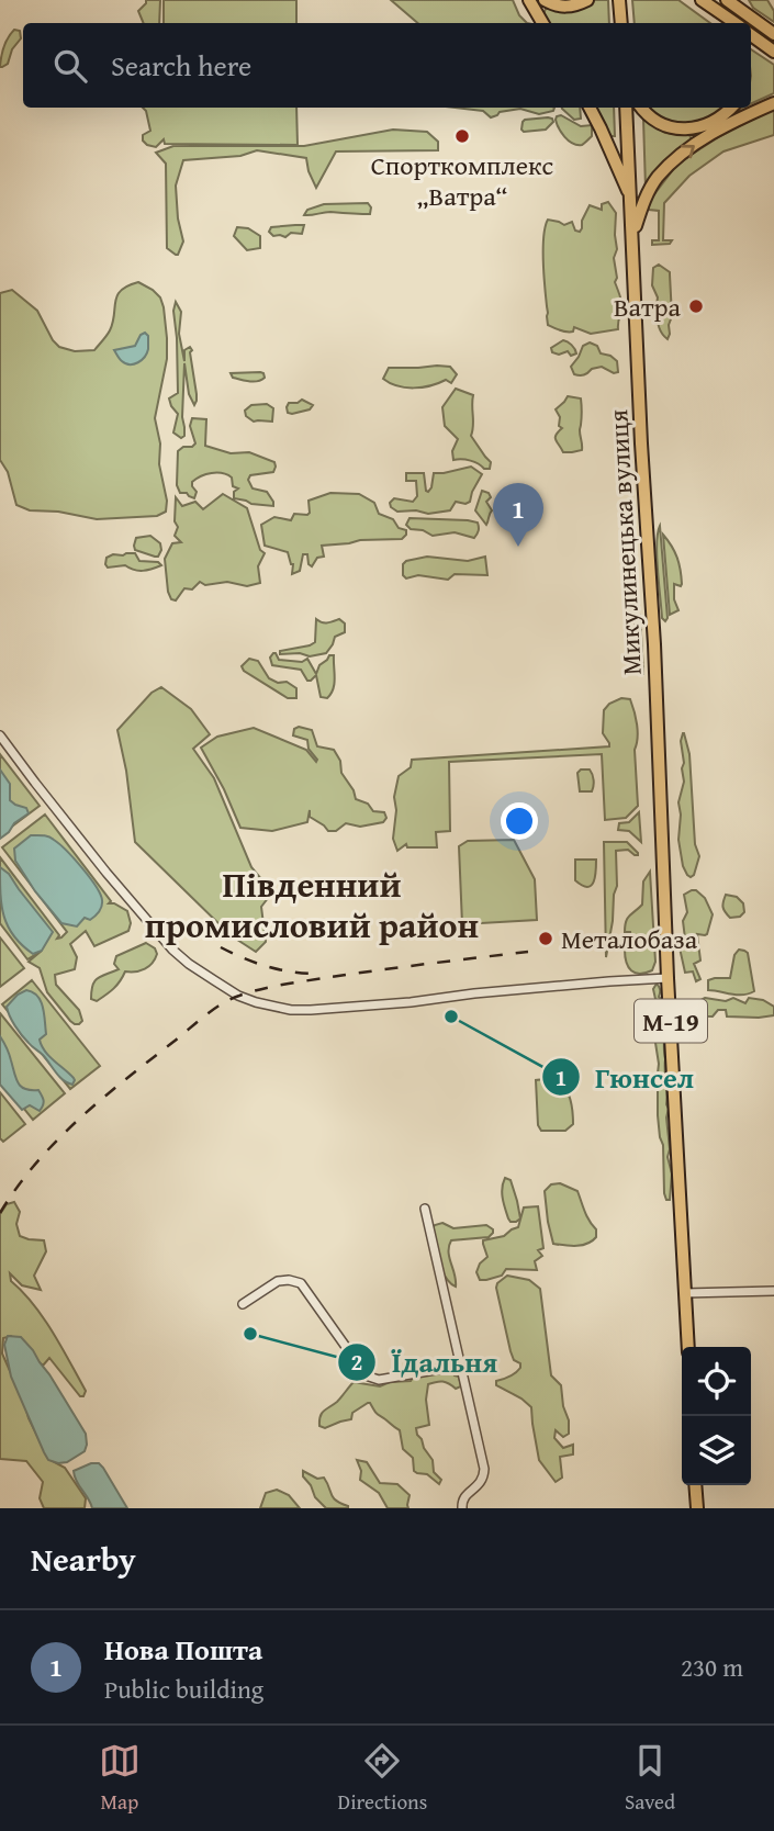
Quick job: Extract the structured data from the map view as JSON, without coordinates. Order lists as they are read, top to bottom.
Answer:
{
  "streets": {
    "highway": ["Микулинецька вулиця", "М-19"]
  },
  "crossings": [
    ["Микулинецька вулиця", "М-19"]
  ],
  "districts": ["Південний промисловий район"],
  "places": [
    "Спорткомплекс „Ватра“",
    "Ватра",
    "Металобаза",
    "Гюнсел",
    "Їдальня"
  ],
  "page": {
    "search": "Search here",
    "pins": "1",
    "heading": "Nearby",
    "list": [
      {
        "mark": "1",
        "name": "Нова Пошта",
        "note": "Public building",
        "value": "230 m"
      }
    ],
    "nav": ["Map", "Directions", "Saved"]
  }
}
